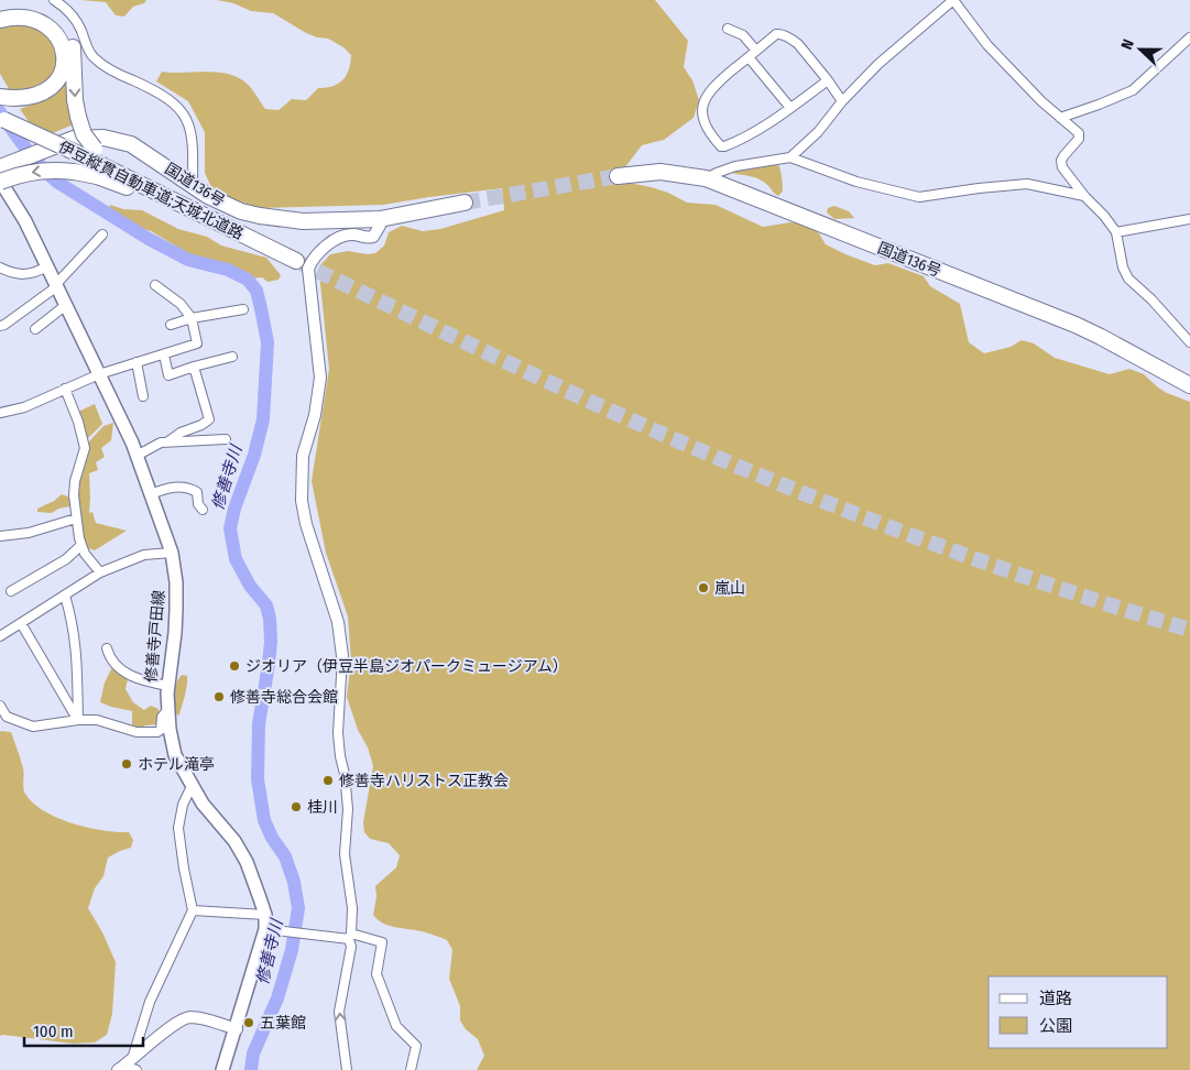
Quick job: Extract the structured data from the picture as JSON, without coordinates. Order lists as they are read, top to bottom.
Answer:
{
  "streets": {
    "highway": ["国道136号", "伊豆縦貫自動車道;天城北道路"],
    "main road": ["修善寺戸田線"]
  },
  "water": ["修善寺川"],
  "places": [
    "嵐山",
    "ジオリア（伊豆半島ジオパークミュージアム）",
    "修善寺総合会館",
    "ホテル滝亭",
    "修善寺ハリストス正教会",
    "桂川",
    "五葉館"
  ],
  "legend": ["道路", "公園"],
  "scale_bar": "100 m",
  "north": "left"
}
